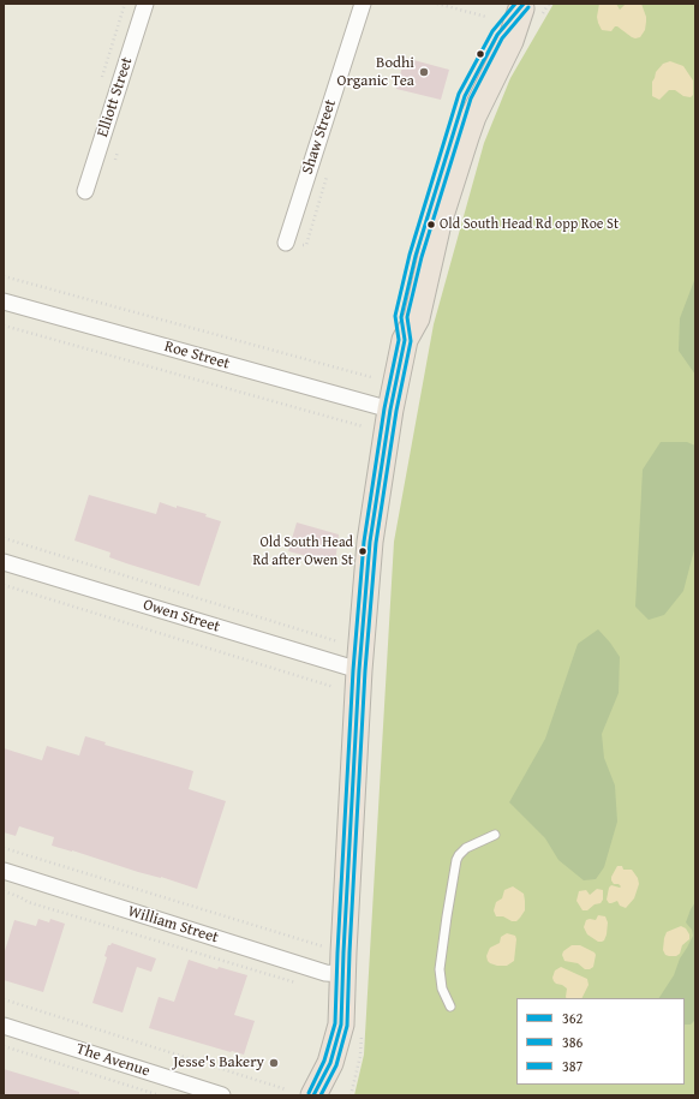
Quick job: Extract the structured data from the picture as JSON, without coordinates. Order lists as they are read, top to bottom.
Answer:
{
  "streets": {
    "street": [
      "Elliott Street",
      "Shaw Street",
      "Roe Street",
      "Owen Street",
      "William Street",
      "The Avenue"
    ]
  },
  "places": [
    "Bodhi Organic Tea",
    "Old South Head Rd opp Roe St",
    "Old South Head Rd after Owen St",
    "Jesse's Bakery"
  ],
  "lines": ["transit line 362", "transit line 387", "transit line 386"],
  "legend": ["362", "386", "387"]
}
